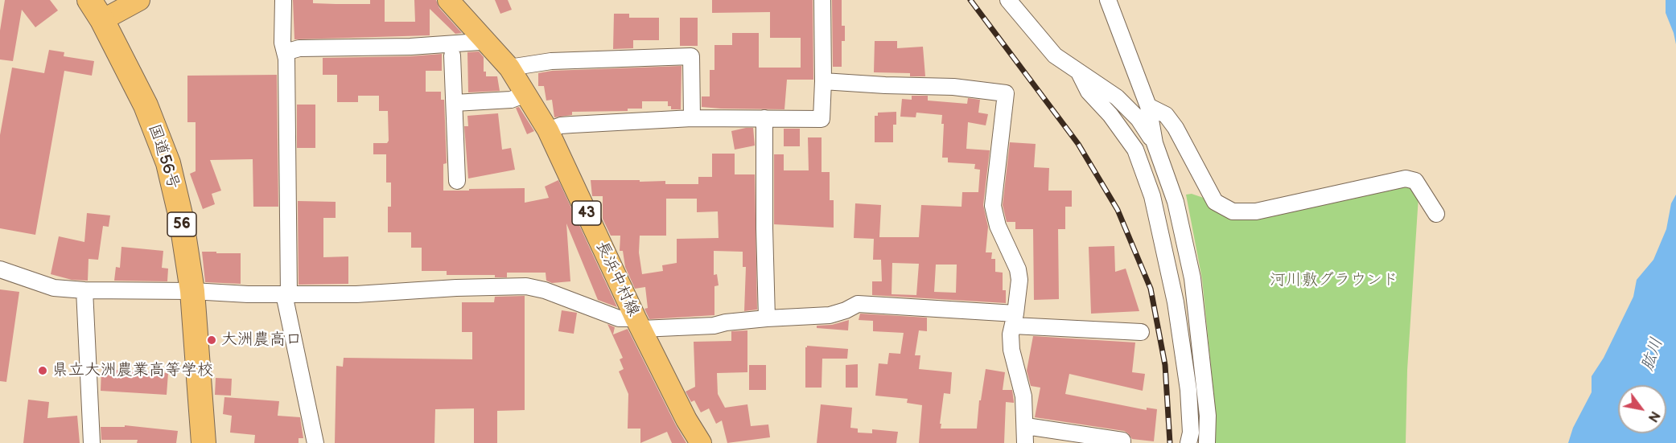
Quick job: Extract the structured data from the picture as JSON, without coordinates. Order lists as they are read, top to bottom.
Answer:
{
  "streets": {
    "highway": ["国道56号", "56"],
    "main road": ["43", "長浜中村線"]
  },
  "water": ["肱川"],
  "parks": ["河川敷グラウンド"],
  "places": ["大洲農高口", "県立大洲農業高等学校"],
  "north": "bottom right"
}
